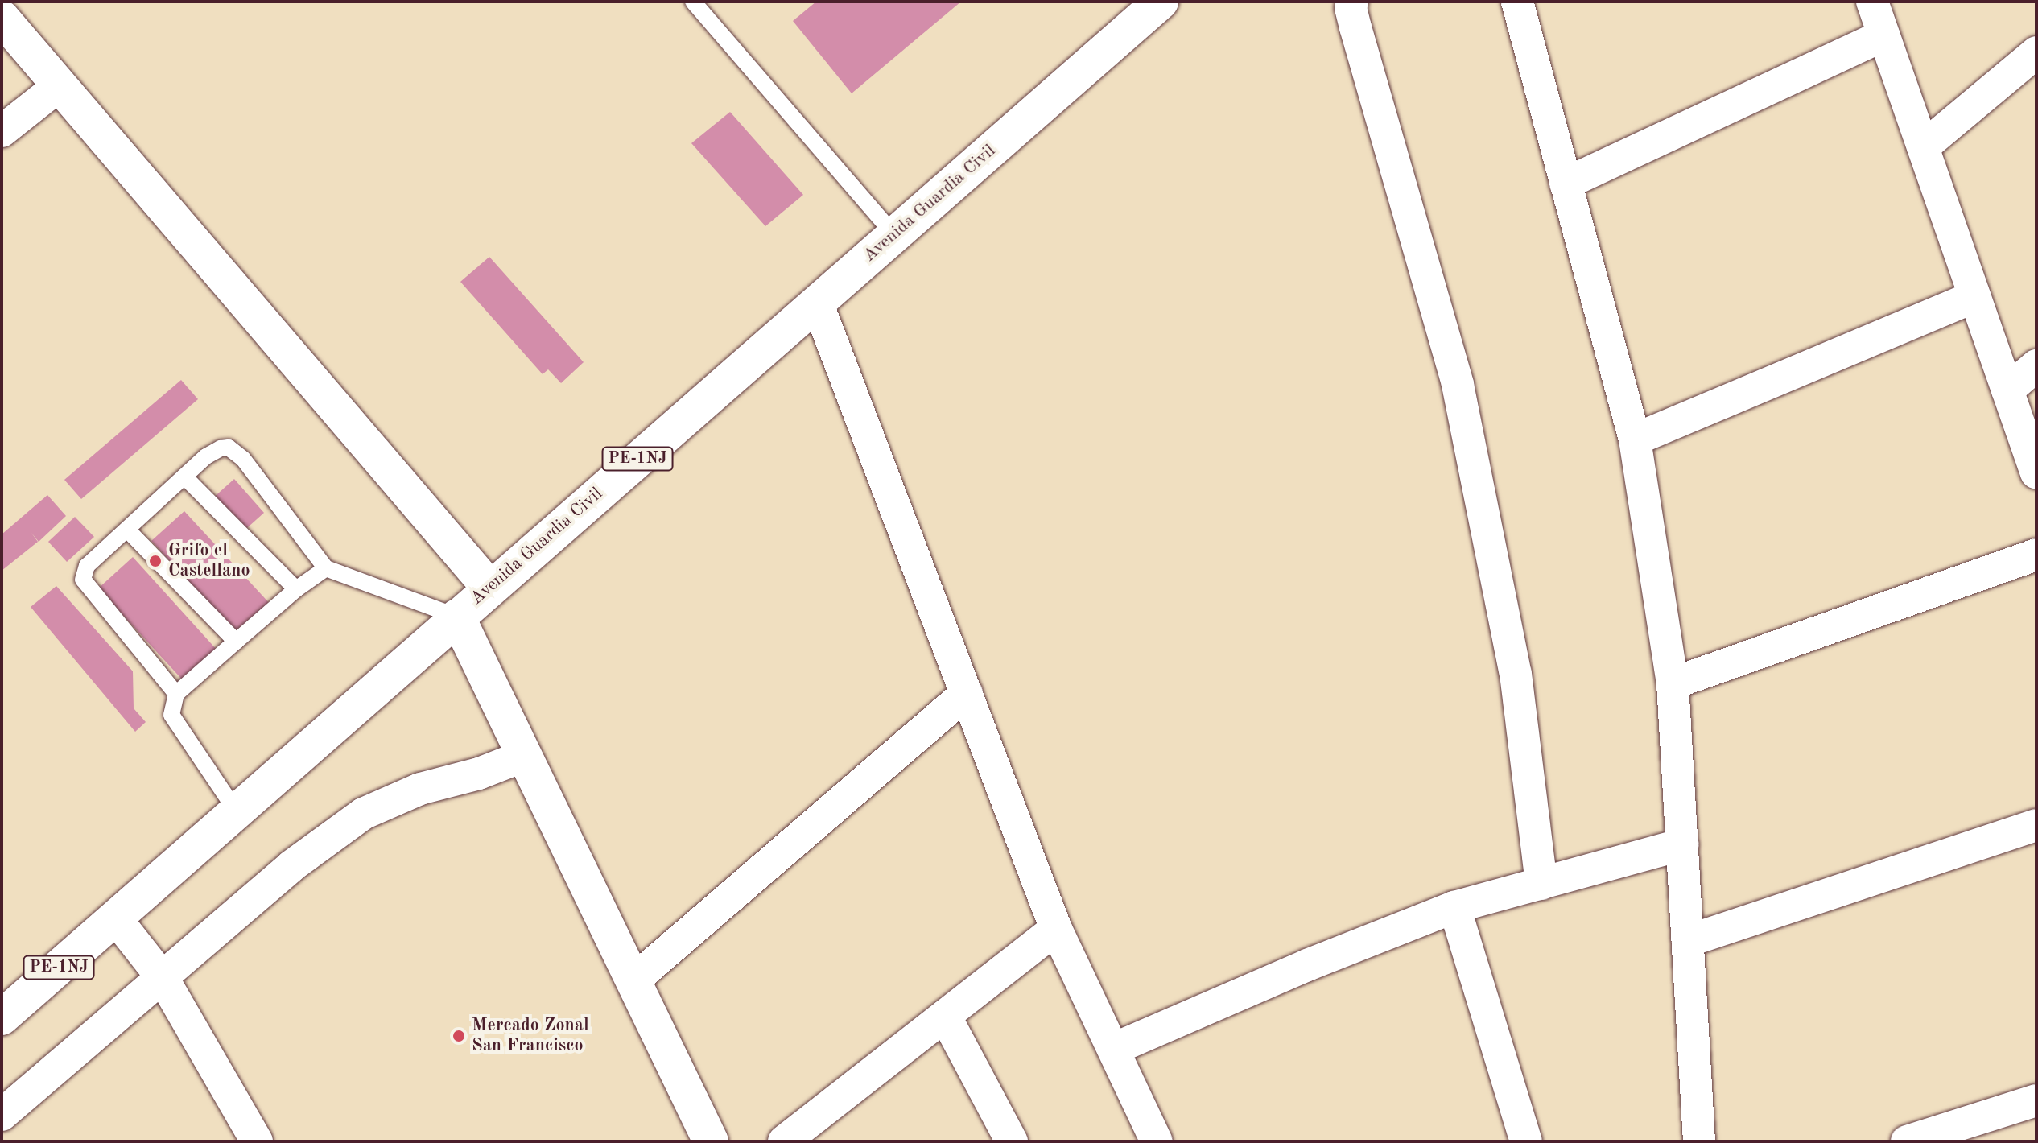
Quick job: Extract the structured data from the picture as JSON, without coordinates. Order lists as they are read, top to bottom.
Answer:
{
  "streets": {
    "main road": ["Avenida Guardia Civil", "PE-1NJ"]
  },
  "places": ["Grifo el Castellano", "Mercado Zonal San Francisco"]
}
